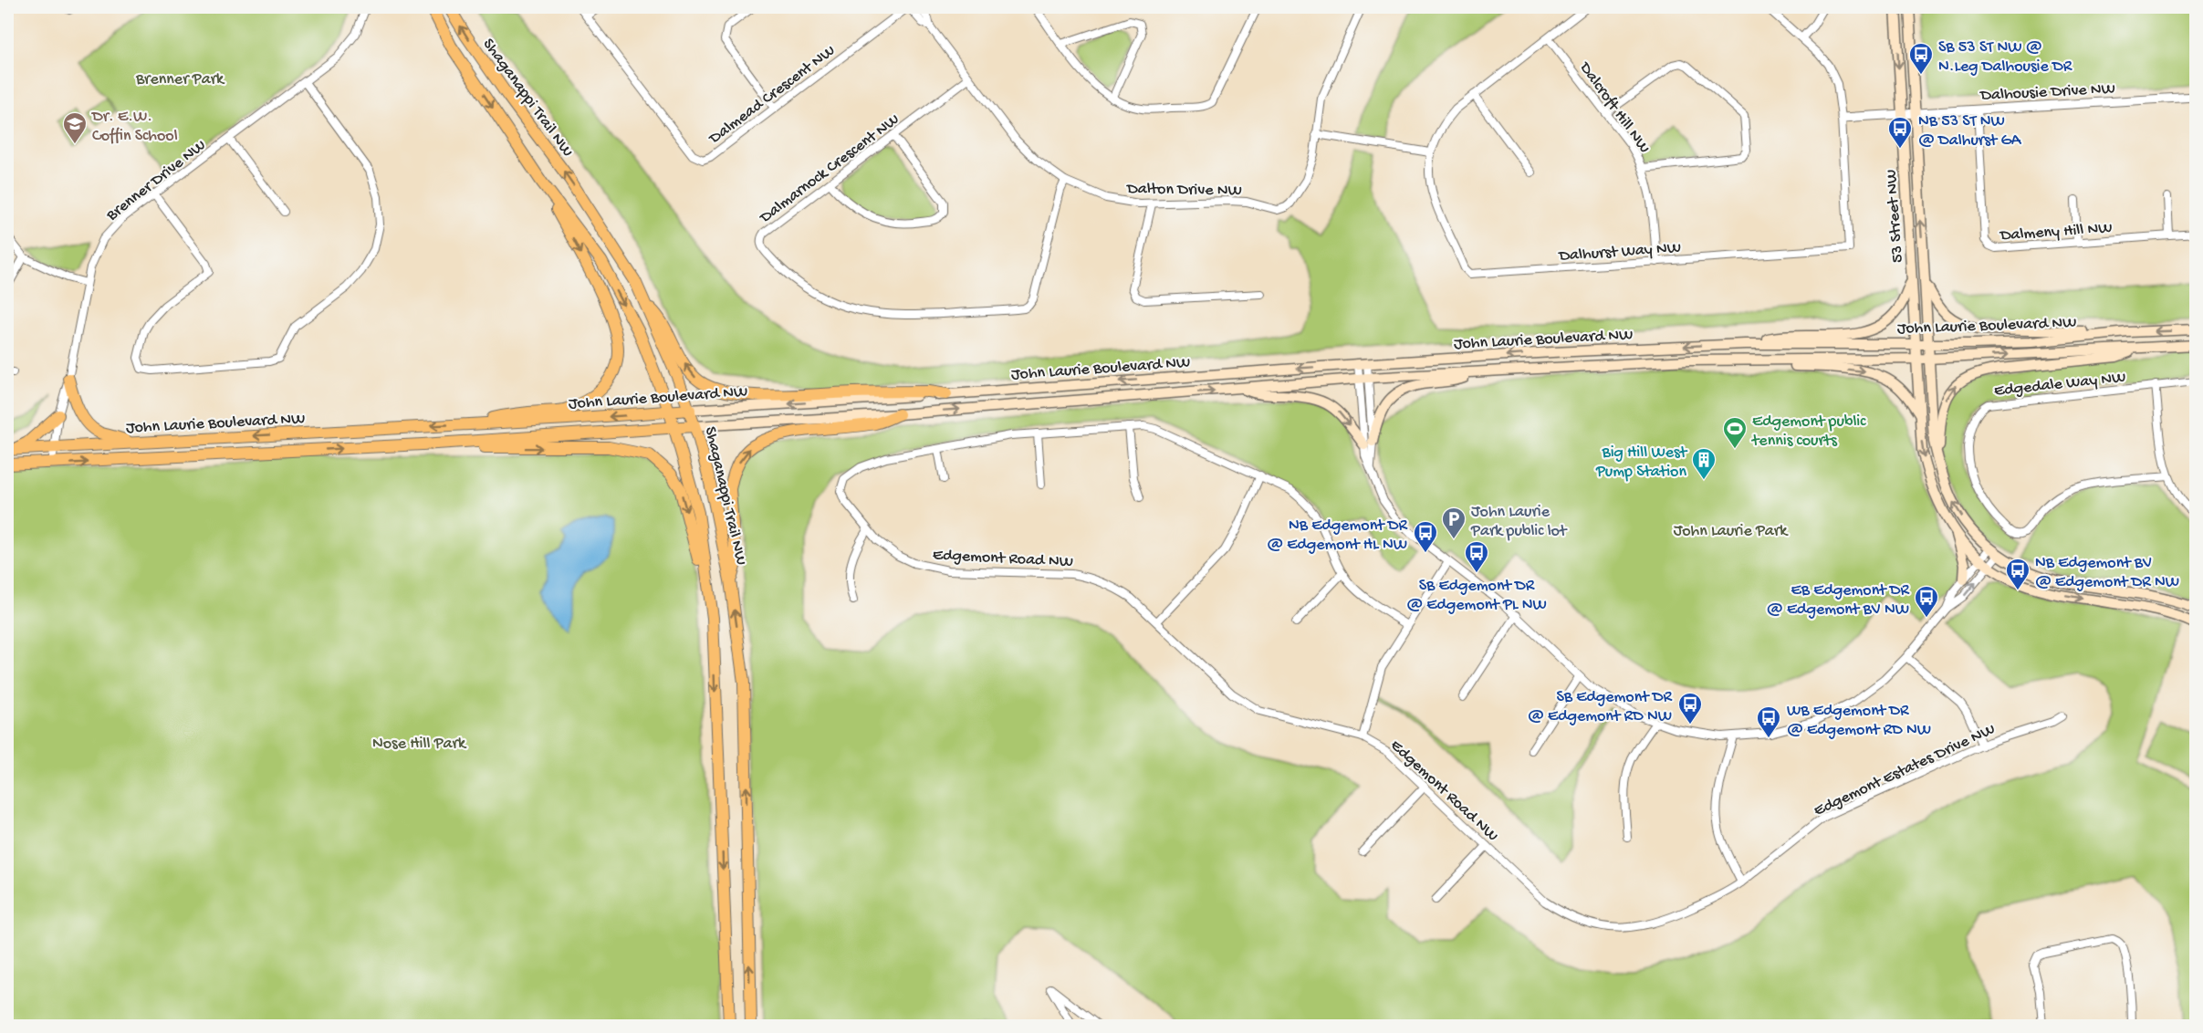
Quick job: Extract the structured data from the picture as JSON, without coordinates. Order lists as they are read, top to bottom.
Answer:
{
  "streets": {
    "main road": ["Shaganappi Trail NW", "53 Street NW", "John Laurie Boulevard NW"],
    "street": [
      "Dalhousie Drive NW",
      "Dalmead Crescent NW",
      "Dalcroft Hill NW",
      "Dalmarnock Crescent NW",
      "Brenner Drive NW",
      "Dalton Drive NW",
      "Dalmeny Hill NW",
      "Dalhurst Way NW",
      "Edgedale Way NW",
      "Edgemont Road NW",
      "Edgemont Estates Drive NW"
    ]
  },
  "crossings": [
    ["Dalhousie Drive NW", "53 Street NW"],
    ["Dalhousie Drive NW", "Dalmeny Hill NW"],
    ["Dalhousie Drive NW", "Dalhurst Way NW"],
    ["Dalmead Crescent NW", "Dalton Drive NW"],
    ["Shaganappi Trail NW", "John Laurie Boulevard NW"],
    ["Dalcroft Hill NW", "Dalhurst Way NW"],
    ["Dalmarnock Crescent NW", "Dalton Drive NW"],
    ["Brenner Drive NW", "John Laurie Boulevard NW"],
    ["53 Street NW", "John Laurie Boulevard NW"],
    ["Edgemont Road NW", "Edgemont Estates Drive NW"]
  ],
  "parks": ["Brenner Park", "John Laurie Park", "Nose Hill Park"],
  "places": {
    "bus stop": [
      "SB 53 ST NW @ N.Leg Dalhousie DR",
      "NB 53 ST NW @ Dalhurst GA",
      "NB Edgemont DR @ Edgemont HL NW",
      "SB Edgemont DR @ Edgemont PL NW",
      "NB Edgemont BV @ Edgemont DR NW",
      "EB Edgemont DR @ Edgemont BV NW",
      "SB Edgemont DR @ Edgemont RD NW",
      "WB Edgemont DR @ Edgemont RD NW"
    ],
    "school or university": ["Dr. E.W. Coffin School"],
    "sports": ["Edgemont public tennis courts"],
    "building": ["Big Hill West Pump Station"],
    "parking": ["John Laurie Park public lot"]
  }
}
